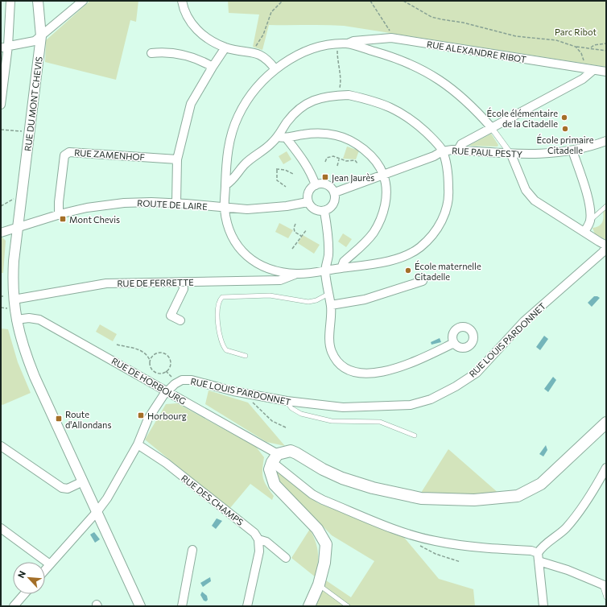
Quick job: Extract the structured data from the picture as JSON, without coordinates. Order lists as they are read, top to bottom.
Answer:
{
  "streets": {
    "street": [
      "RUE ALEXANDRE RIBOT",
      "RUE DU MONT CHEVIS",
      "RUE PAUL PESTY",
      "RUE ZAMENHOF",
      "ROUTE DE LAIRE",
      "RUE DE FERRETTE",
      "RUE LOUIS PARDONNET",
      "RUE DE HORBOURG",
      "RUE DES CHAMPS"
    ]
  },
  "crossings": [
    ["RUE DU MONT CHEVIS", "ROUTE DE LAIRE"],
    ["RUE DU MONT CHEVIS", "RUE DE FERRETTE"],
    ["RUE DU MONT CHEVIS", "RUE LOUIS PARDONNET"],
    ["RUE DU MONT CHEVIS", "RUE DE HORBOURG"],
    ["RUE PAUL PESTY", "ROUTE DE LAIRE"],
    ["RUE ZAMENHOF", "ROUTE DE LAIRE"],
    ["RUE LOUIS PARDONNET", "RUE DE HORBOURG"],
    ["RUE LOUIS PARDONNET", "RUE DES CHAMPS"]
  ],
  "parks": ["Parc Ribot"],
  "places": {
    "other": ["École élémentaire de la Citadelle", "École primaire Citadelle", "École maternelle Citadelle"],
    "transit": [
      "Jean Jaurès",
      "Mont Chevis",
      "Horbourg",
      "Route d'Allondans"
    ]
  },
  "north": "top left"
}
